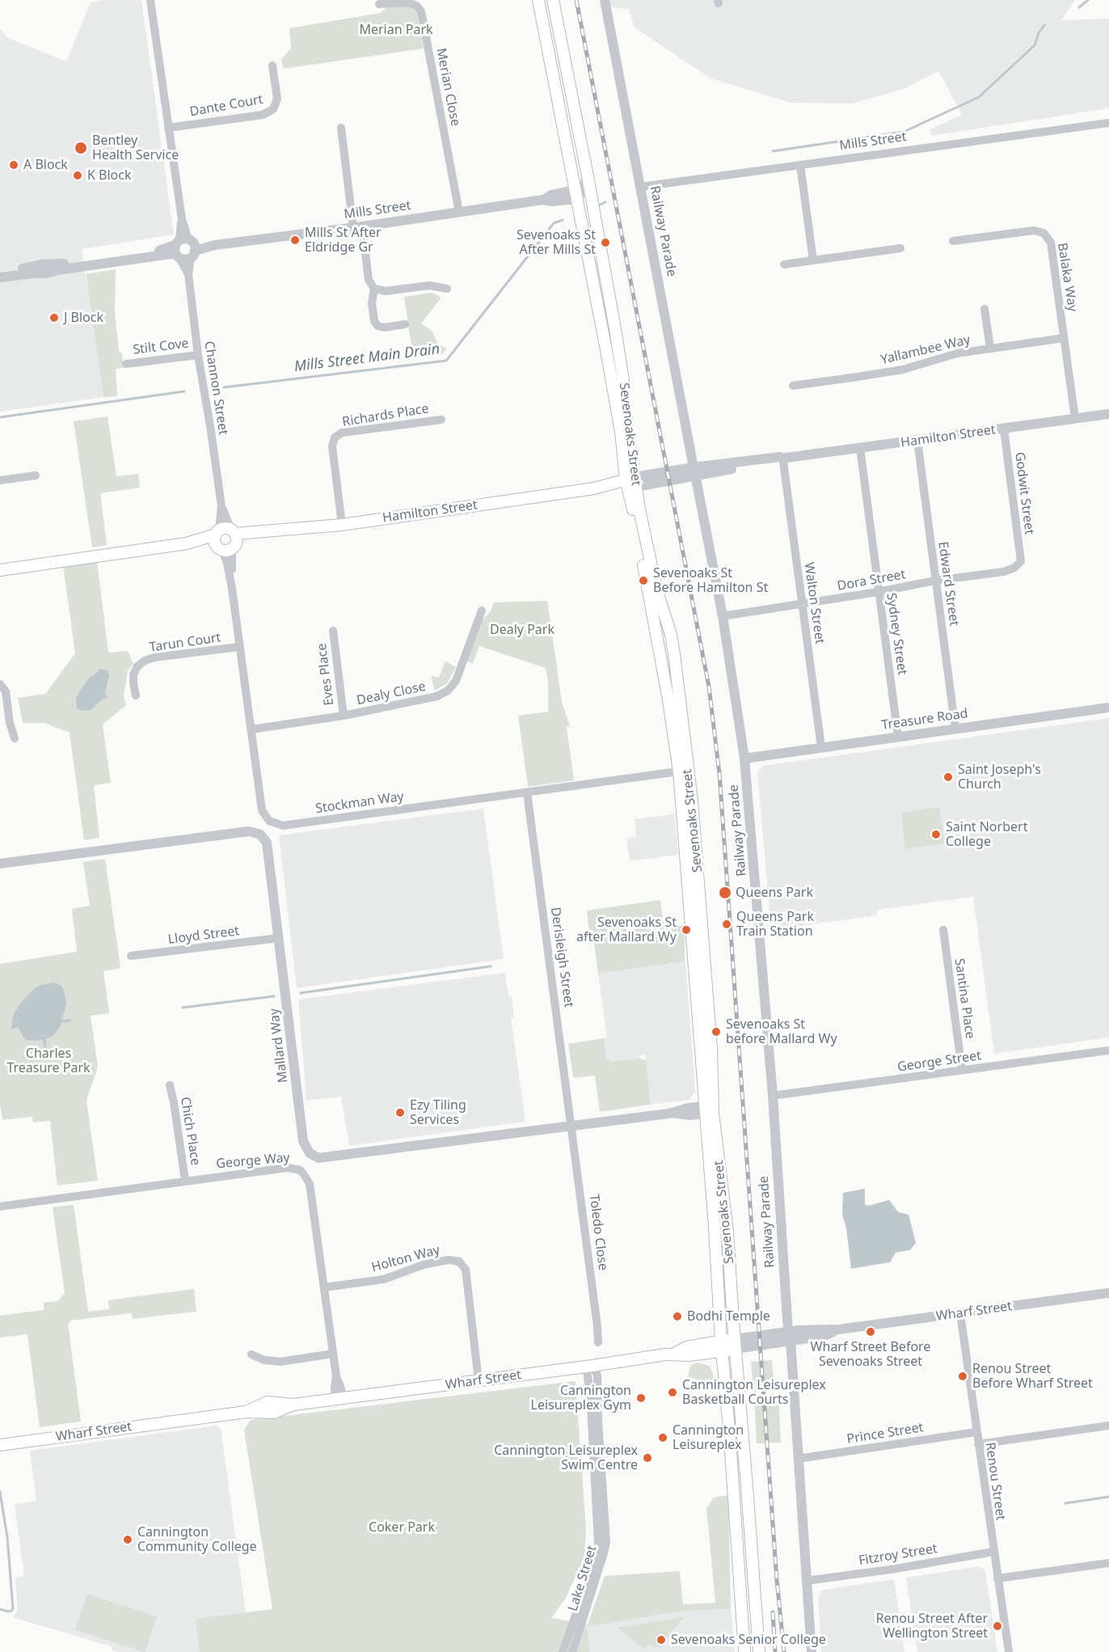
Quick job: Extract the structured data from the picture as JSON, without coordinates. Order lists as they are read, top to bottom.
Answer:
{
  "streets": {
    "main road": ["Sevenoaks Street", "Hamilton Street", "Wharf Street"],
    "street": [
      "Merian Close",
      "Dante Court",
      "Mills Street",
      "Railway Parade",
      "Balaka Way",
      "Stilt Cove",
      "Yallambee Way",
      "Channon Street",
      "Richards Place",
      "Godwit Street",
      "Dora Street",
      "Edward Street",
      "Walton Street",
      "Sydney Street",
      "Tarun Court",
      "Eves Place",
      "Dealy Close",
      "Treasure Road",
      "Stockman Way",
      "Lloyd Street",
      "Derisleigh Street",
      "Santina Place",
      "Mallard Way",
      "George Street",
      "Chich Place",
      "George Way",
      "Toledo Close",
      "Holton Way",
      "Prince Street",
      "Renou Street",
      "Fitzroy Street",
      "Lake Street"
    ]
  },
  "crossings": [
    ["Merian Close", "Mills Street"],
    ["Dante Court", "Channon Street"],
    ["Mills Street", "Railway Parade"],
    ["Mills Street", "Channon Street"],
    ["Mills Street", "Sevenoaks Street"],
    ["Railway Parade", "Hamilton Street"],
    ["Railway Parade", "Dora Street"],
    ["Railway Parade", "Treasure Road"],
    ["Railway Parade", "George Street"],
    ["Railway Parade", "Wharf Street"],
    ["Railway Parade", "Prince Street"],
    ["Railway Parade", "Fitzroy Street"],
    ["Balaka Way", "Yallambee Way"],
    ["Balaka Way", "Hamilton Street"],
    ["Stilt Cove", "Channon Street"],
    ["Channon Street", "Hamilton Street"],
    ["Channon Street", "Stockman Way"],
    ["Richards Place", "Hamilton Street"],
    ["Sevenoaks Street", "Hamilton Street"],
    ["Sevenoaks Street", "Stockman Way"],
    ["Sevenoaks Street", "Mallard Way"],
    ["Sevenoaks Street", "Wharf Street"],
    ["Hamilton Street", "Godwit Street"],
    ["Hamilton Street", "Edward Street"],
    ["Hamilton Street", "Walton Street"],
    ["Hamilton Street", "Sydney Street"],
    ["Hamilton Street", "Stockman Way"],
    ["Godwit Street", "Dora Street"],
    ["Dora Street", "Edward Street"],
    ["Dora Street", "Walton Street"],
    ["Dora Street", "Sydney Street"],
    ["Edward Street", "Treasure Road"],
    ["Walton Street", "Treasure Road"],
    ["Sydney Street", "Treasure Road"],
    ["Tarun Court", "Stockman Way"],
    ["Eves Place", "Dealy Close"],
    ["Dealy Close", "Stockman Way"],
    ["Stockman Way", "Derisleigh Street"],
    ["Lloyd Street", "Mallard Way"],
    ["Derisleigh Street", "Mallard Way"],
    ["Derisleigh Street", "Toledo Close"],
    ["Santina Place", "George Street"],
    ["Mallard Way", "Toledo Close"],
    ["Chich Place", "George Way"],
    ["George Way", "Holton Way"],
    ["George Way", "Wharf Street"],
    ["Holton Way", "Wharf Street"],
    ["Wharf Street", "Renou Street"],
    ["Wharf Street", "Lake Street"],
    ["Prince Street", "Renou Street"],
    ["Renou Street", "Fitzroy Street"]
  ],
  "water": ["Mills Street Main Drain"],
  "parks": [
    "Merian Park",
    "Dealy Park",
    "Charles Treasure Park",
    "Coker Park"
  ],
  "places": [
    "Bentley Health Service",
    "A Block",
    "K Block",
    "Mills St After Eldridge Gr",
    "Sevenoaks St After Mills St",
    "J Block",
    "Sevenoaks St Before Hamilton St",
    "Saint Joseph's Church",
    "Saint Norbert College",
    "Queens Park",
    "Queens Park Train Station",
    "Sevenoaks St after Mallard Wy",
    "Sevenoaks St before Mallard Wy",
    "Ezy Tiling Services",
    "Bodhi Temple",
    "Wharf Street Before Sevenoaks Street",
    "Renou Street Before Wharf Street",
    "Cannington Leisureplex Basketball Courts",
    "Cannington Leisureplex Gym",
    "Cannington Leisureplex",
    "Cannington Leisureplex Swim Centre",
    "Cannington Community College",
    "Renou Street After Wellington Street",
    "Sevenoaks Senior College"
  ]
}
